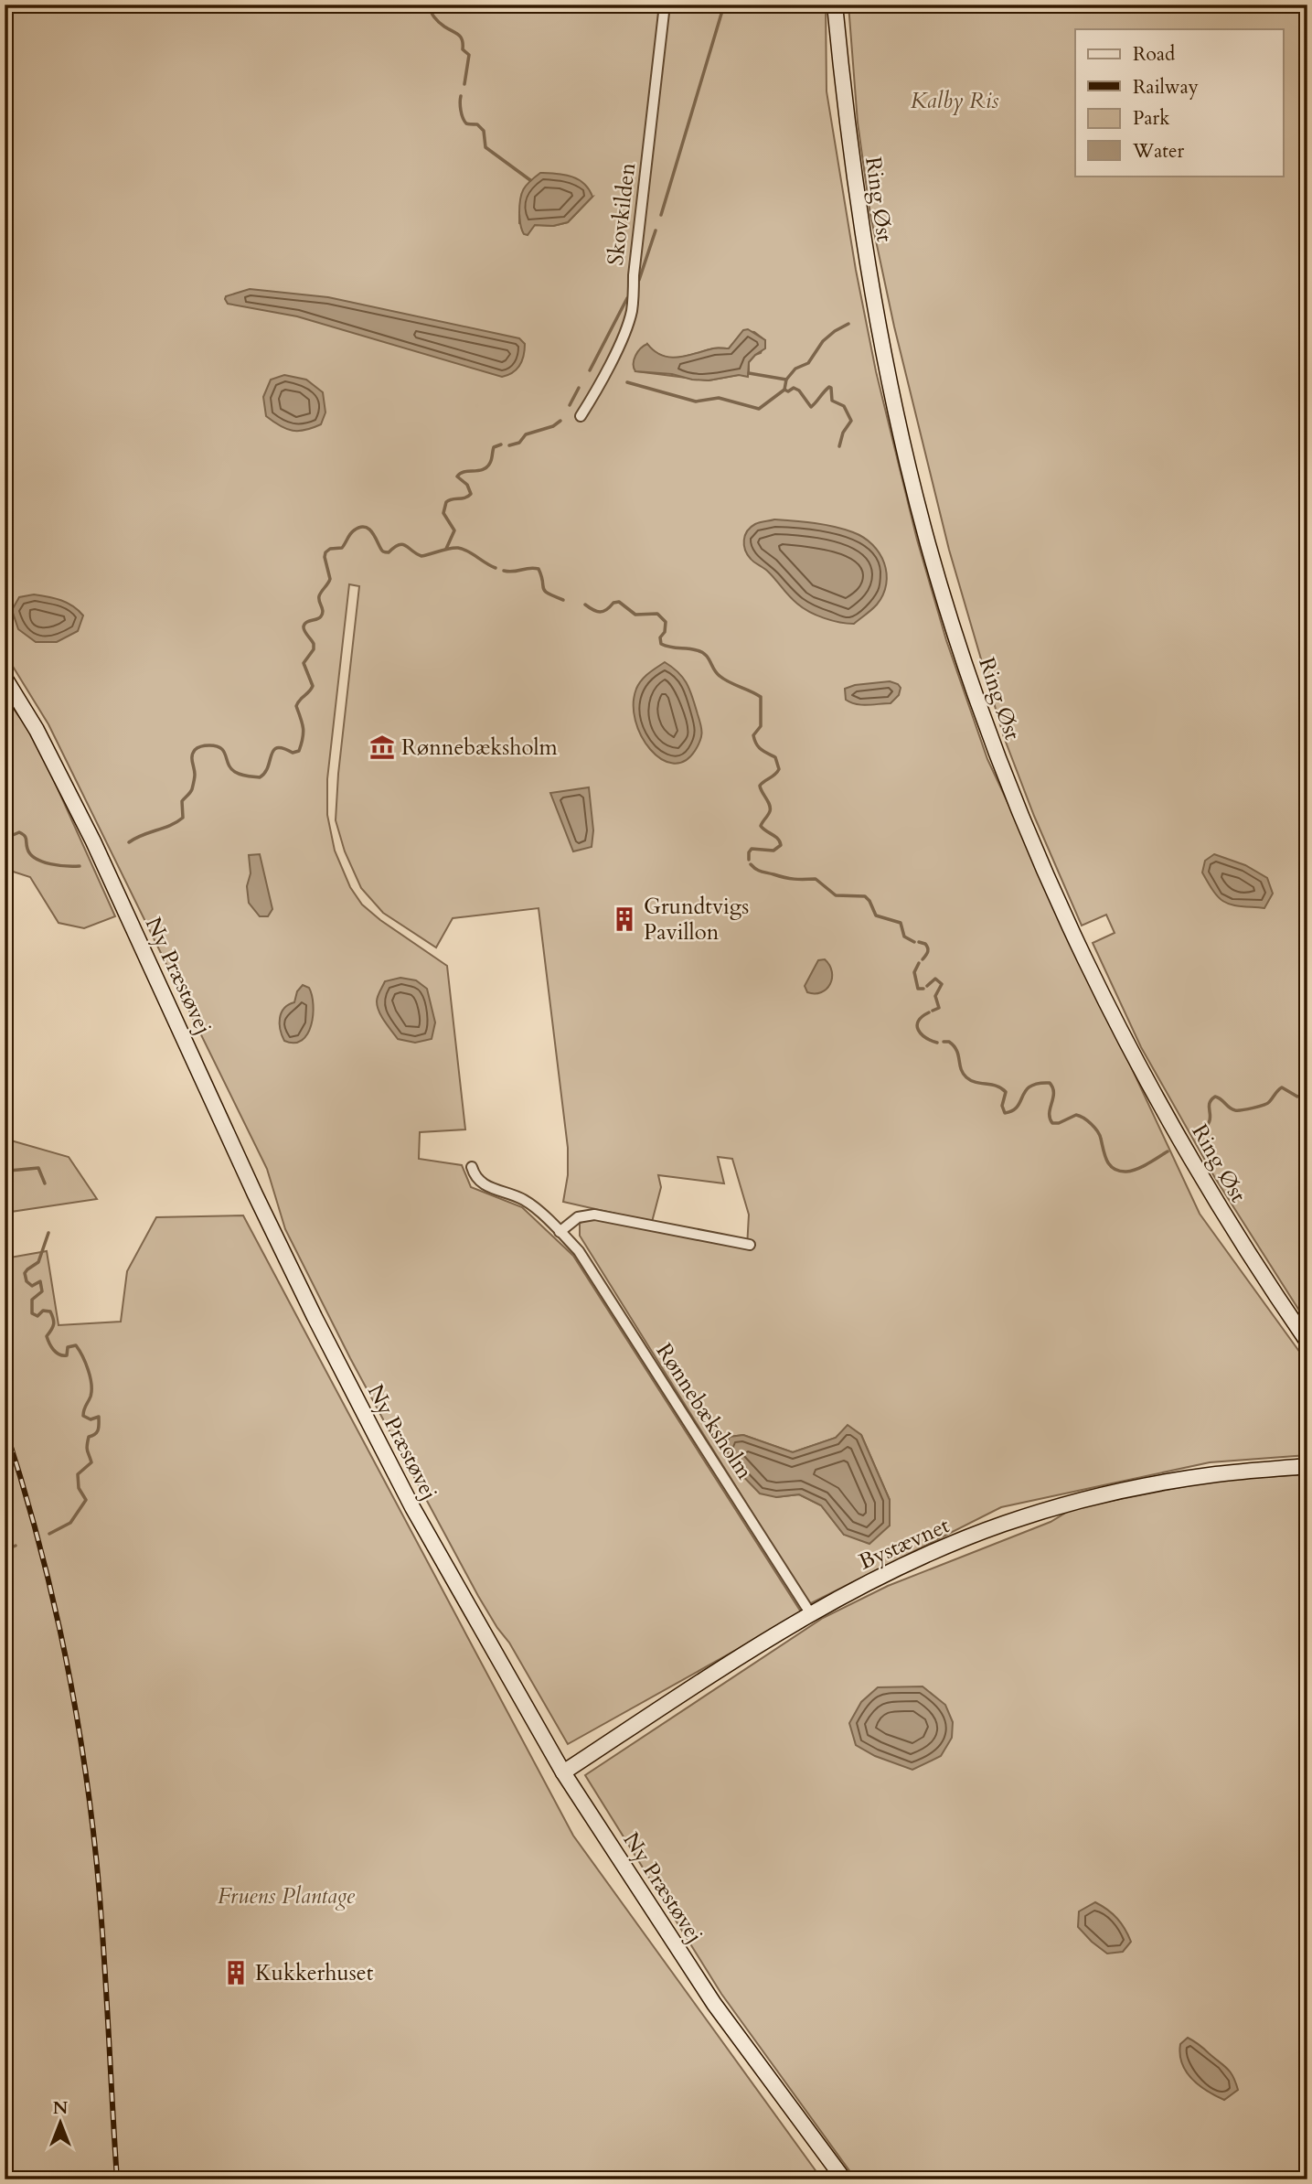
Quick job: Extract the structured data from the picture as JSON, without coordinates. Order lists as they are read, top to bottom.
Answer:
{
  "streets": {
    "street": [
      "Ring Øst",
      "Skovkilden",
      "Ny Præstøvej",
      "Rønnebæksholm",
      "Bystævnet"
    ]
  },
  "crossings": [
    ["Ny Præstøvej", "Bystævnet"],
    ["Rønnebæksholm", "Bystævnet"]
  ],
  "parks": ["Kalby Ris", "Fruens Plantage"],
  "places": {
    "museum": ["Rønnebæksholm"],
    "building": ["Grundtvigs Pavillon", "Kukkerhuset"]
  },
  "legend": [
    "Road",
    "Railway",
    "Park",
    "Water"
  ],
  "north": "top"
}
